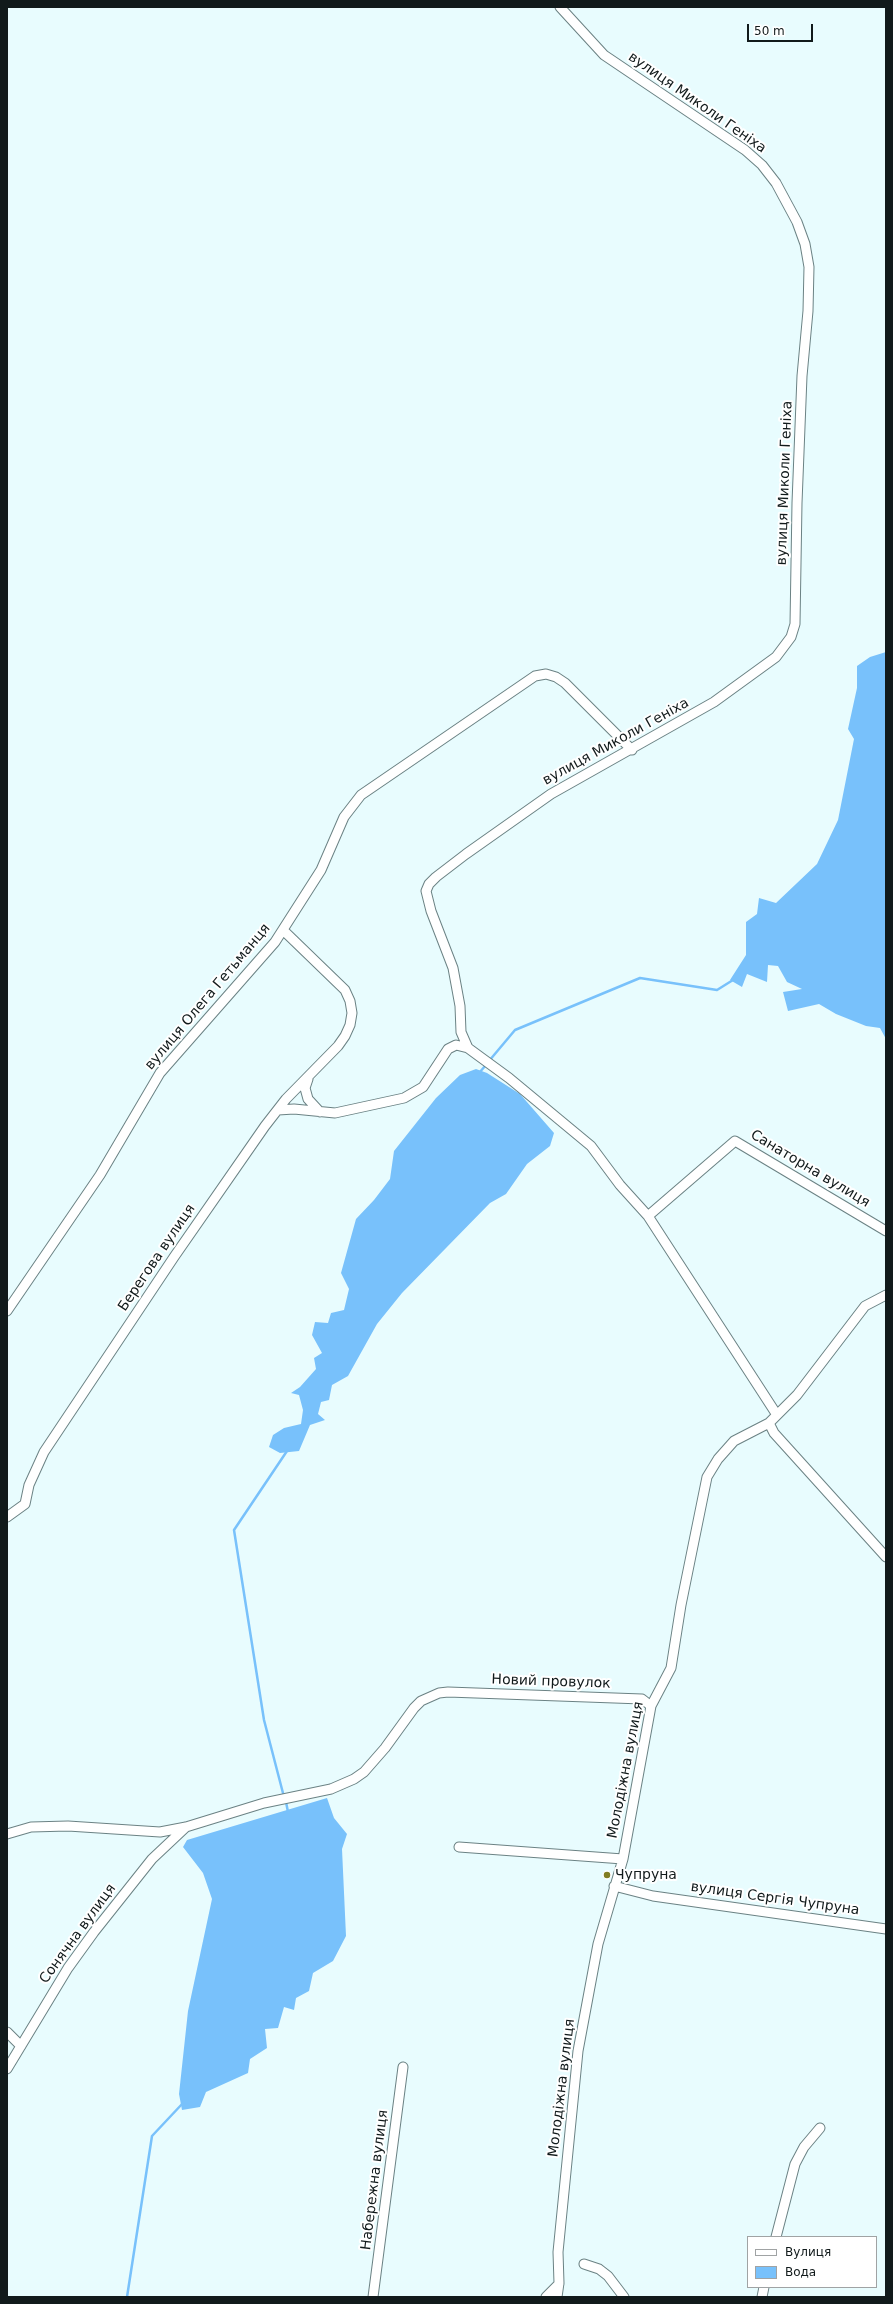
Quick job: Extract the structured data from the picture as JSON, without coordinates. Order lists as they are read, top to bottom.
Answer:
{
  "streets": {
    "street": [
      "вулиця Миколи Геніха",
      "вулиця Олега Гетьманця",
      "Санаторна вулиця",
      "Берегова вулиця",
      "Новий провулок",
      "Молодіжна вулиця",
      "вулиця Сергія Чупруна",
      "Сонячна вулиця",
      "Набережна вулиця"
    ]
  },
  "crossings": [
    ["вулиця Миколи Геніха", "вулиця Олега Гетьманця"],
    ["вулиця Олега Гетьманця", "Берегова вулиця"],
    ["Новий провулок", "Молодіжна вулиця"],
    ["Новий провулок", "Сонячна вулиця"],
    ["Молодіжна вулиця", "вулиця Сергія Чупруна"]
  ],
  "places": ["Чупруна"],
  "legend": ["Вулиця", "Вода"],
  "scale_bar": "50 m"
}
